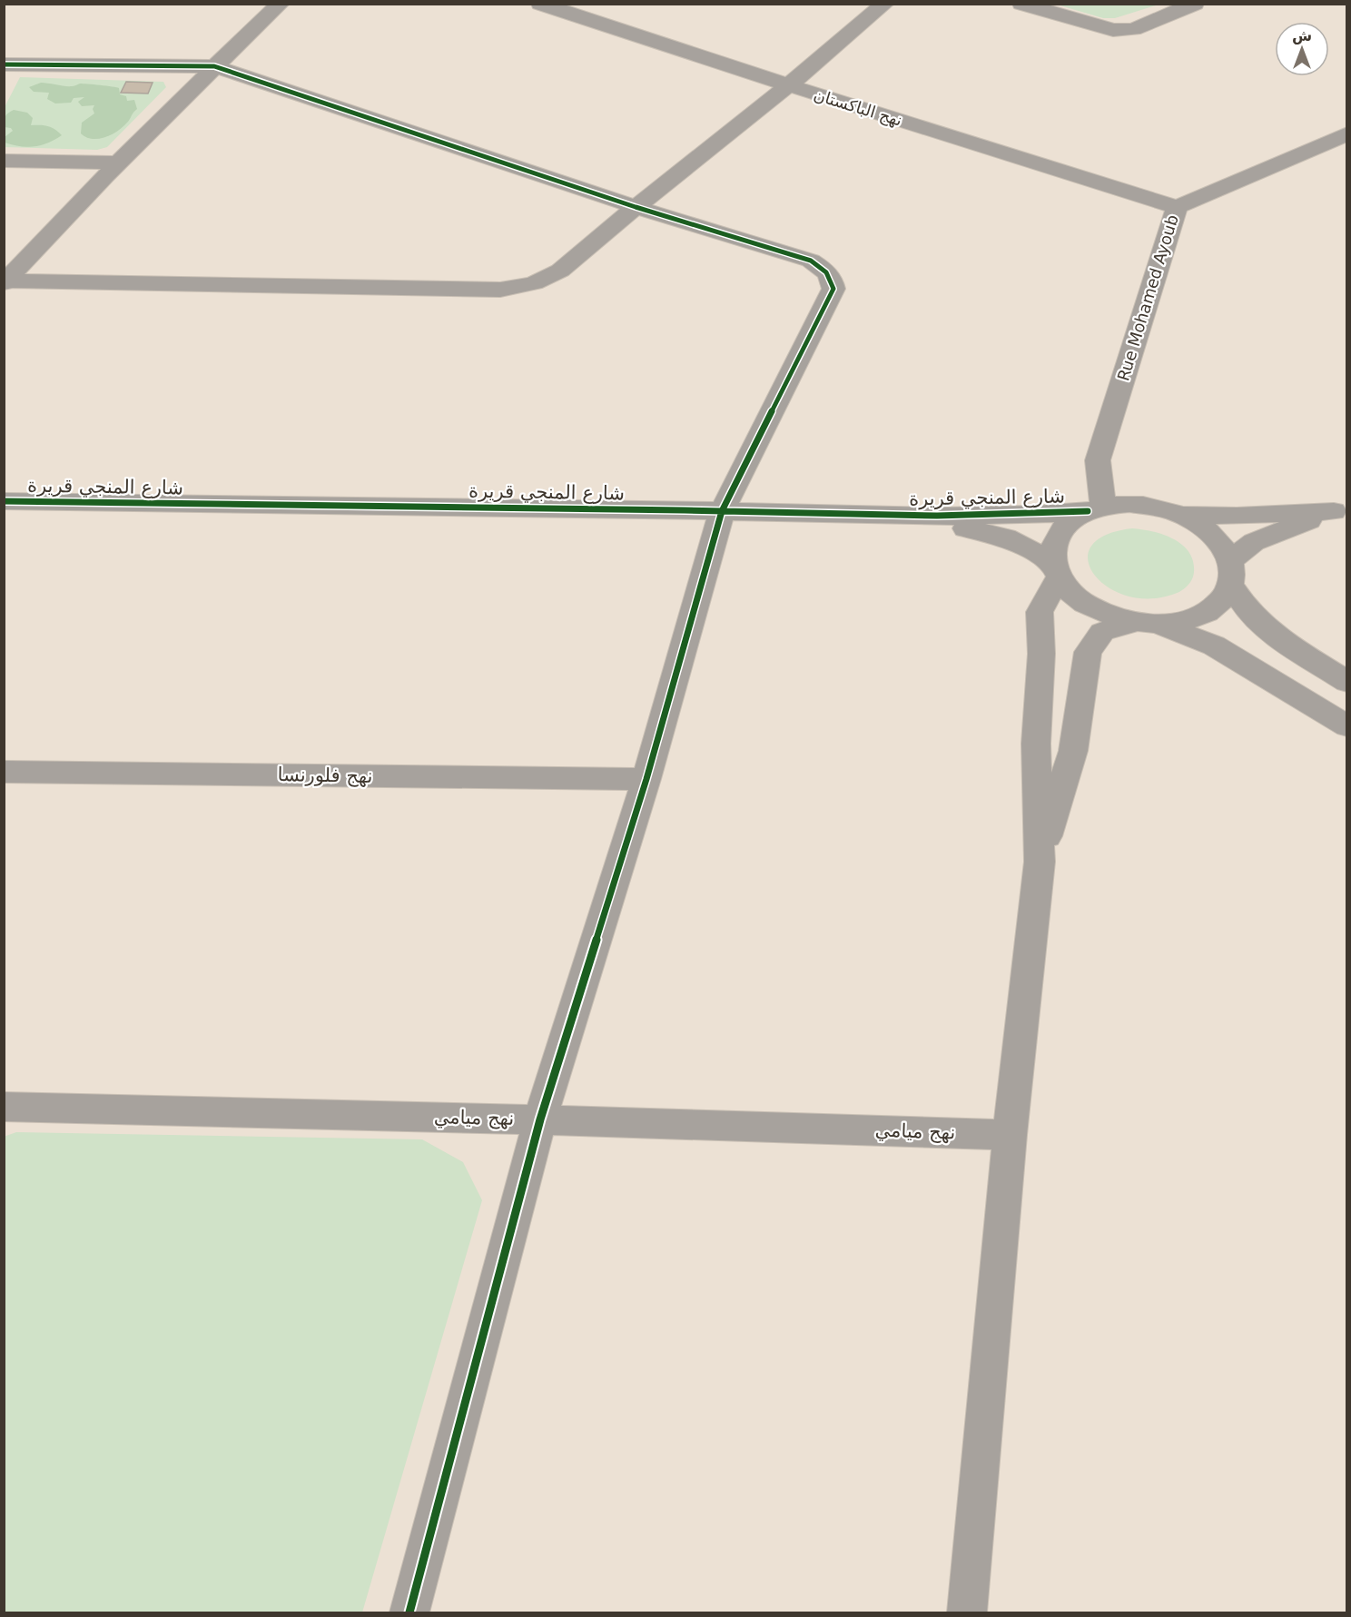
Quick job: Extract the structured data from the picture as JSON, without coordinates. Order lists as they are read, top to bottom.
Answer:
{
  "streets": {
    "street": [
      "نهج الباكستان",
      "Rue Mohamed Ayoub",
      "شارع المنجي قريرة",
      "نهج فلورنسا",
      "نهج ميامي"
    ]
  },
  "crossings": [
    ["نهج الباكستان", "Rue Mohamed Ayoub"],
    ["Rue Mohamed Ayoub", "شارع المنجي قريرة"]
  ],
  "north": "top"
}
